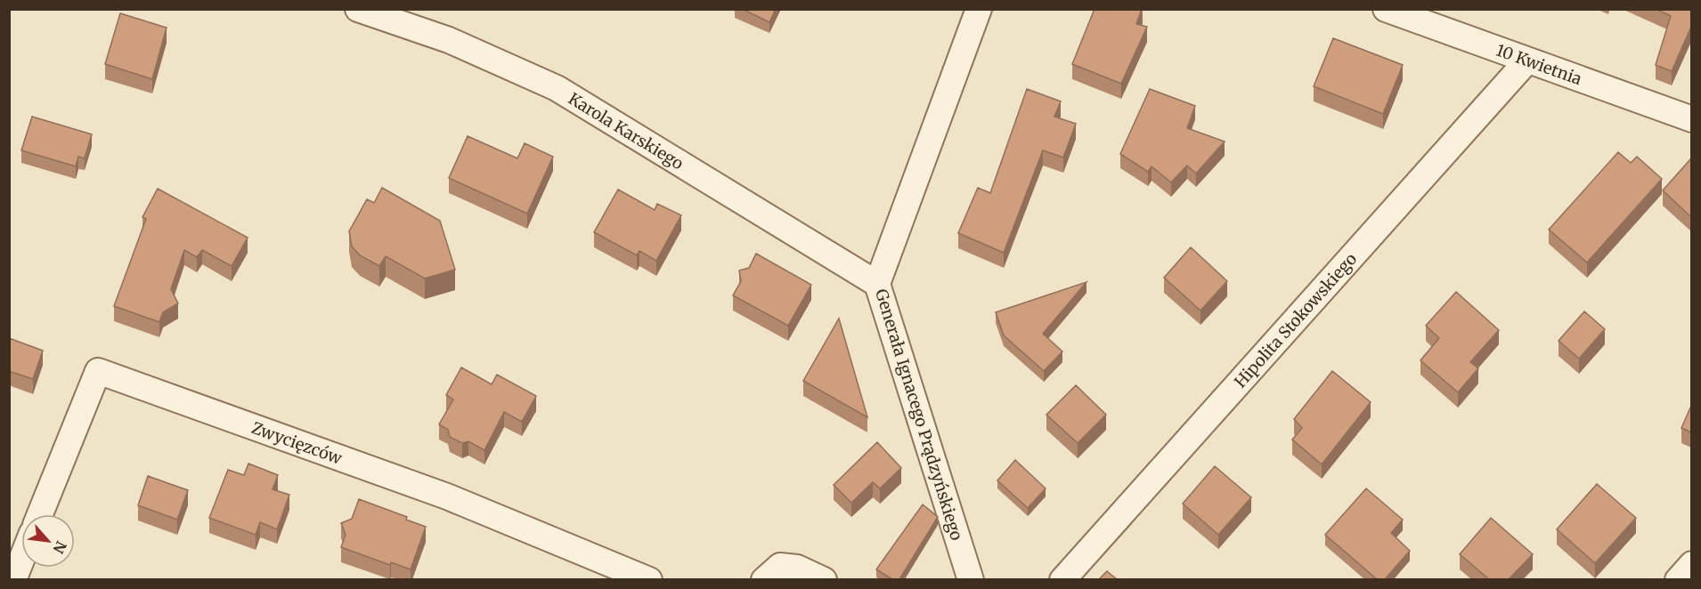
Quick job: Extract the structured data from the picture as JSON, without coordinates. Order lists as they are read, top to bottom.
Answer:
{
  "streets": {
    "street": [
      "10 Kwietnia",
      "Karola Karskiego",
      "Hipolita Stokowskiego",
      "Generała Ignacego Prądzyńskiego",
      "Zwycięzców"
    ]
  },
  "crossings": [
    ["10 Kwietnia", "Hipolita Stokowskiego"],
    ["Karola Karskiego", "Generała Ignacego Prądzyńskiego"]
  ],
  "north": "bottom right"
}
